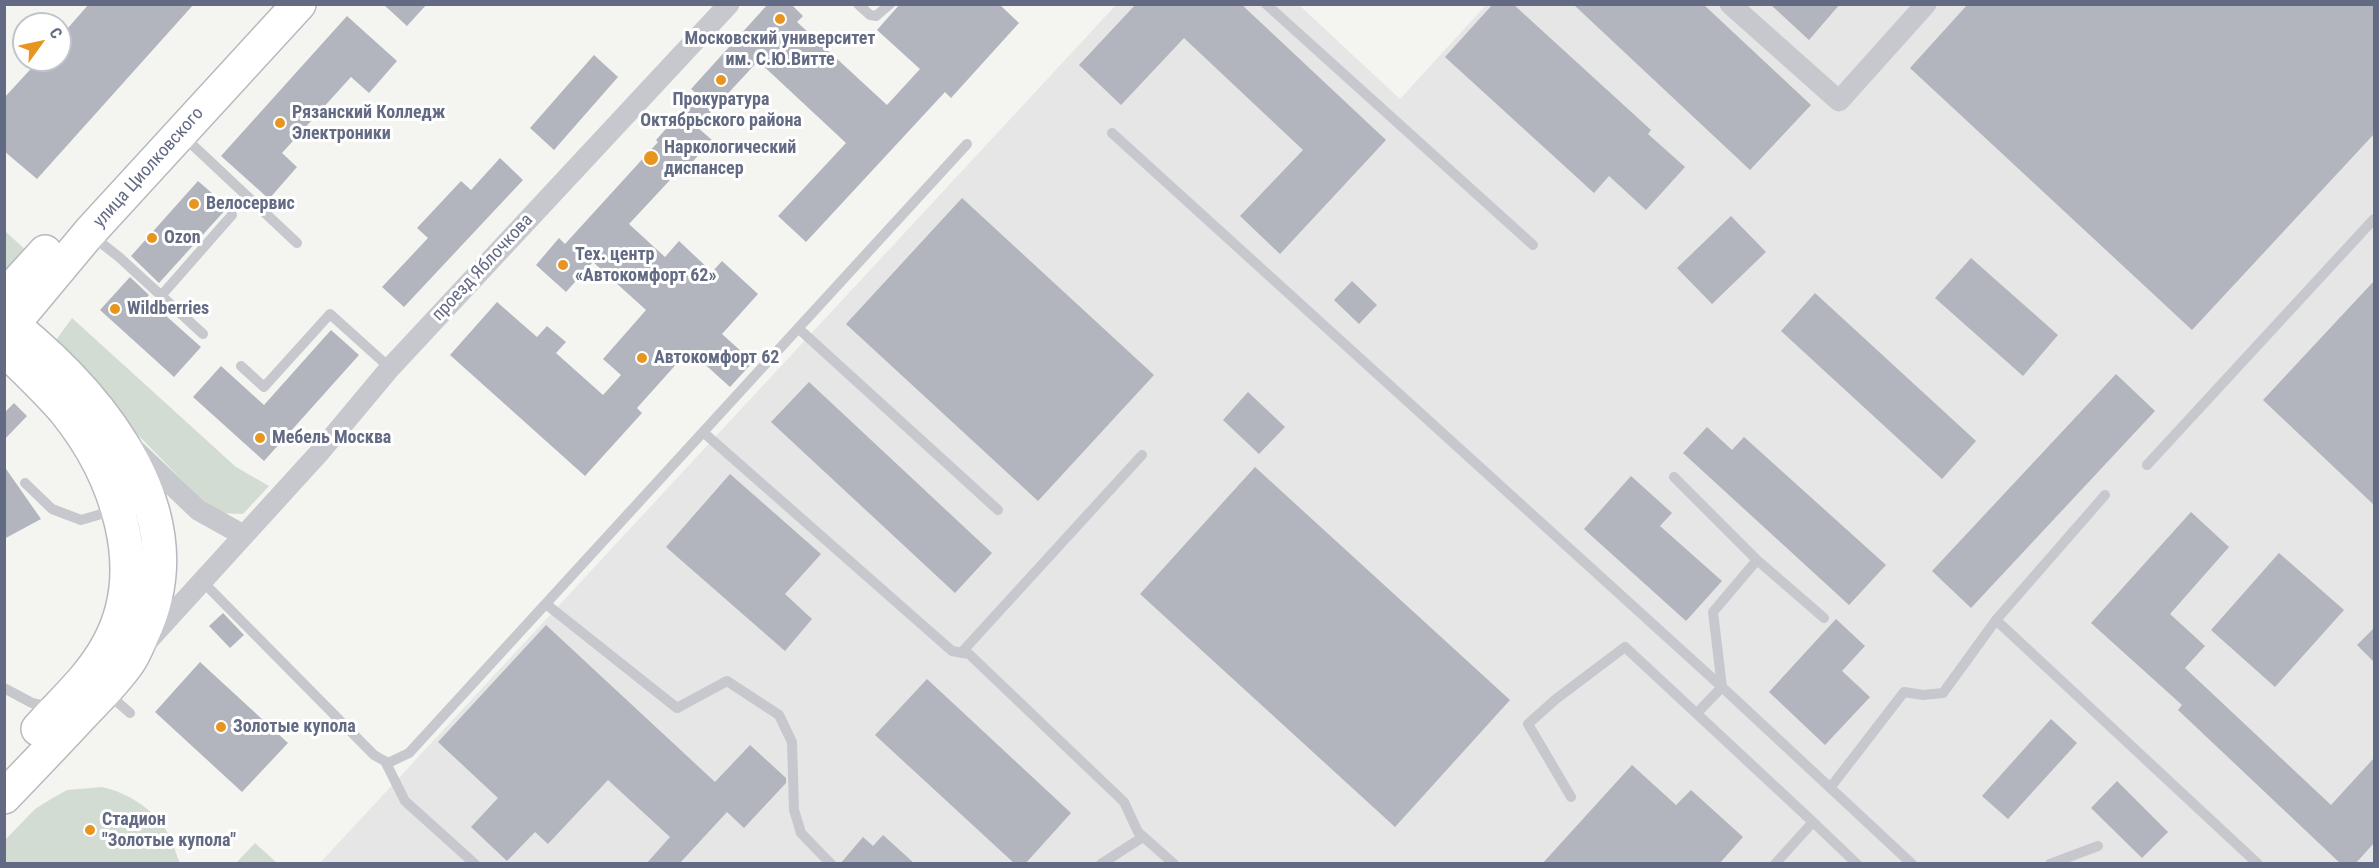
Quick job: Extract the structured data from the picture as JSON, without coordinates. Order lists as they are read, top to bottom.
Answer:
{
  "streets": {
    "main road": ["улица Циолковского", "проезд Яблочкова"]
  },
  "crossings": [
    ["улица Циолковского", "проезд Яблочкова"]
  ],
  "places": [
    "Московский университет им. С.Ю.Витте",
    "Прокуратура Октябрьского района",
    "Рязанский Колледж Электроники",
    "Наркологический диспансер",
    "Велосервис",
    "Ozon",
    "Тех. центр «Автокомфорт 62»",
    "Wildberries",
    "Автокомфорт 62",
    "Мебель Москва",
    "Золотые купола",
    "Стадион \"Золотые купола\""
  ],
  "north": "top right"
}
